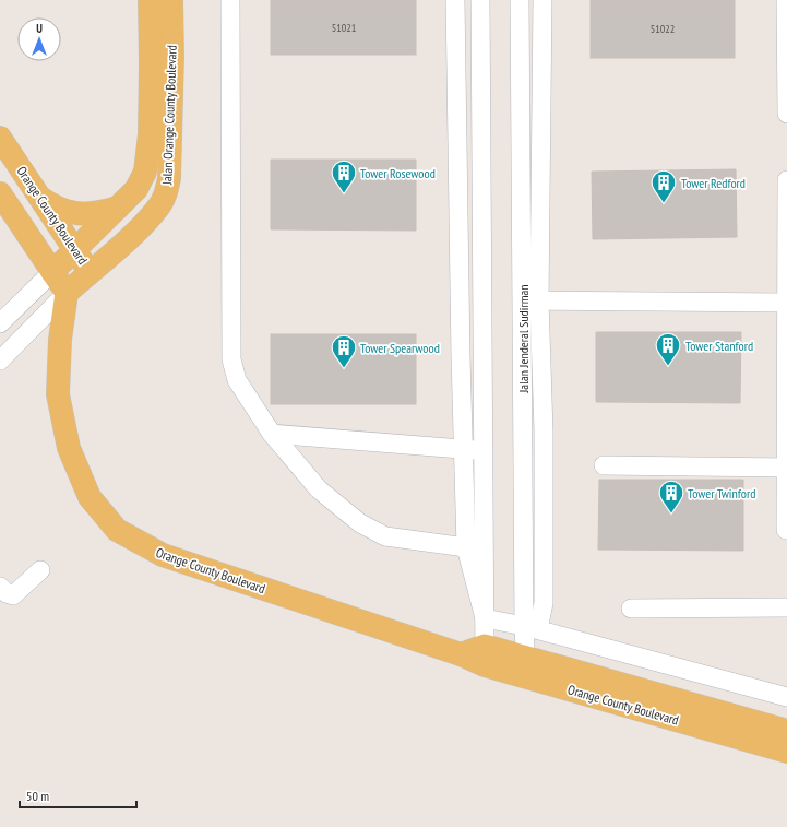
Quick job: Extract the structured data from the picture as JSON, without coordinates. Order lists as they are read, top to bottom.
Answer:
{
  "streets": {
    "main road": ["Jalan Orange County Boulevard", "Orange County Boulevard"],
    "street": ["Jalan Jenderal Sudirman"]
  },
  "crossings": [
    ["Jalan Orange County Boulevard", "Orange County Boulevard"]
  ],
  "places": {
    "building": [
      "Tower Rosewood",
      "Tower Redford",
      "Tower Stanford",
      "Tower Spearwood",
      "Tower Twinford"
    ]
  },
  "house_numbers": ["51021", "51022"],
  "scale_bar": "50 m",
  "north": "top"
}
